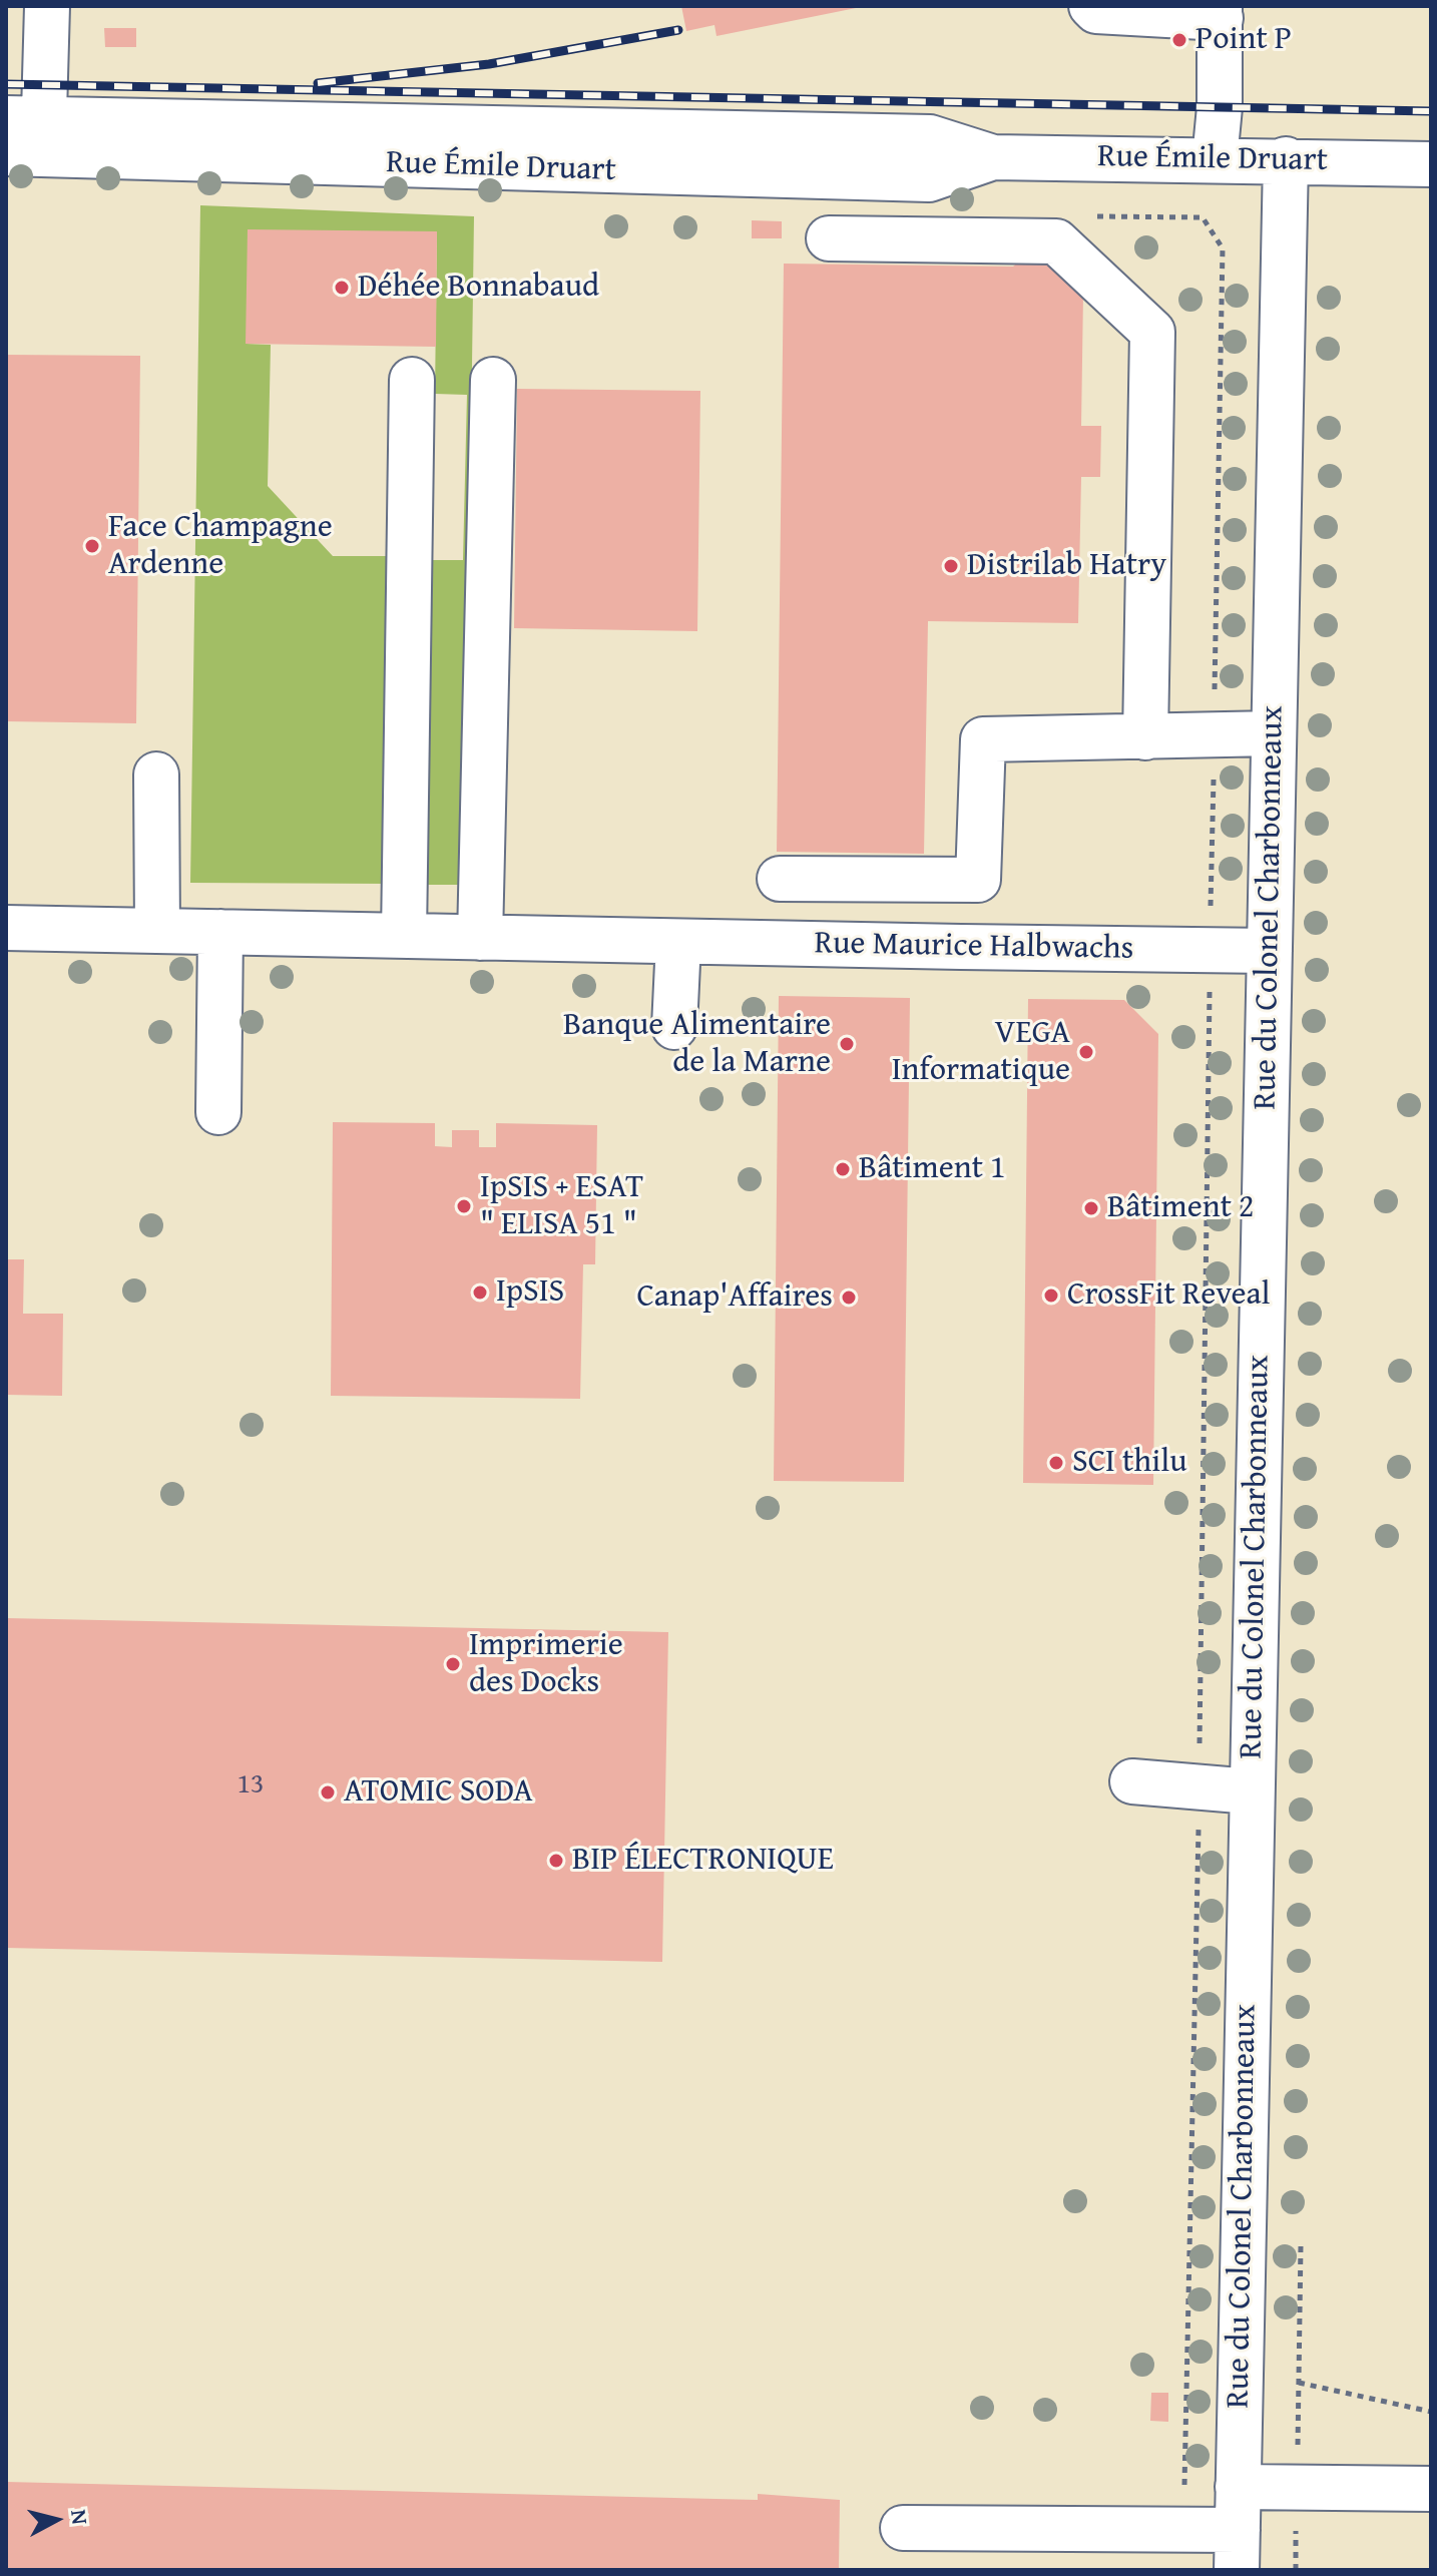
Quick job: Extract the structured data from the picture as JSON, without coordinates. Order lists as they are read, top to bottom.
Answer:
{
  "streets": {
    "street": ["Rue Émile Druart", "Rue du Colonel Charbonneaux", "Rue Maurice Halbwachs"]
  },
  "crossings": [
    ["Rue Émile Druart", "Rue du Colonel Charbonneaux"],
    ["Rue du Colonel Charbonneaux", "Rue Maurice Halbwachs"]
  ],
  "places": [
    "Point P",
    "Déhée Bonnabaud",
    "Face Champagne Ardenne",
    "Distrilab Hatry",
    "Banque Alimentaire de la Marne",
    "VEGA Informatique",
    "Bâtiment 1",
    "IpSIS + ESAT \" ELISA 51 \"",
    "Bâtiment 2",
    "IpSIS",
    "CrossFit Reveal",
    "Canap'Affaires",
    "SCI thilu",
    "Imprimerie des Docks",
    "ATOMIC SODA",
    "BIP ÉLECTRONIQUE"
  ],
  "house_numbers": ["13"],
  "north": "right"
}
